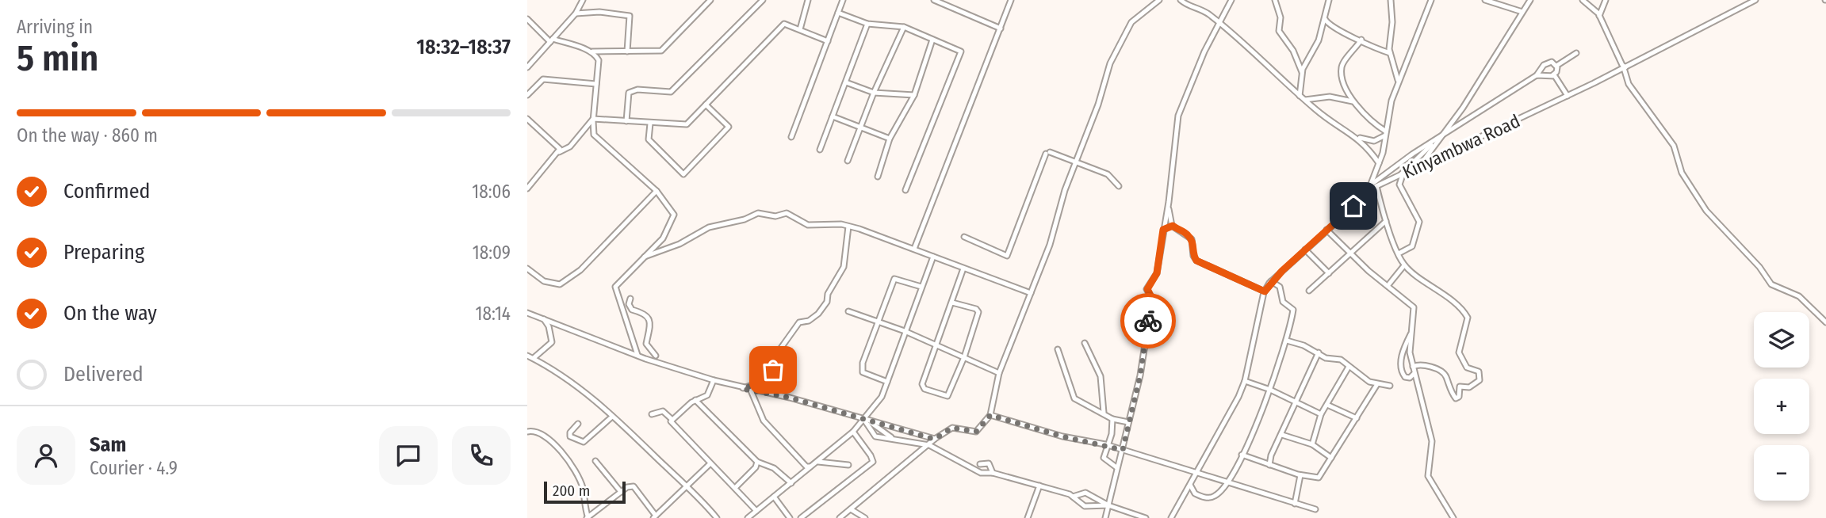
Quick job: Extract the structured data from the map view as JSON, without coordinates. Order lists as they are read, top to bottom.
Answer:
{
  "streets": {
    "street": ["Kinyambwa Road"]
  },
  "scale_bar": "200 m",
  "page": {
    "heading": ["5 min", "Arriving in", "18:32–18:37"],
    "panel": ["Sam", "Courier · 4.9"],
    "bar": "On the way · 860 m",
    "list": [
      ["Confirmed", "18:06"],
      ["Preparing", "18:09"],
      ["On the way", "18:14"],
      "Delivered"
    ],
    "map_buttons": ["+", "−"],
    "scale": "200 m"
  }
}
